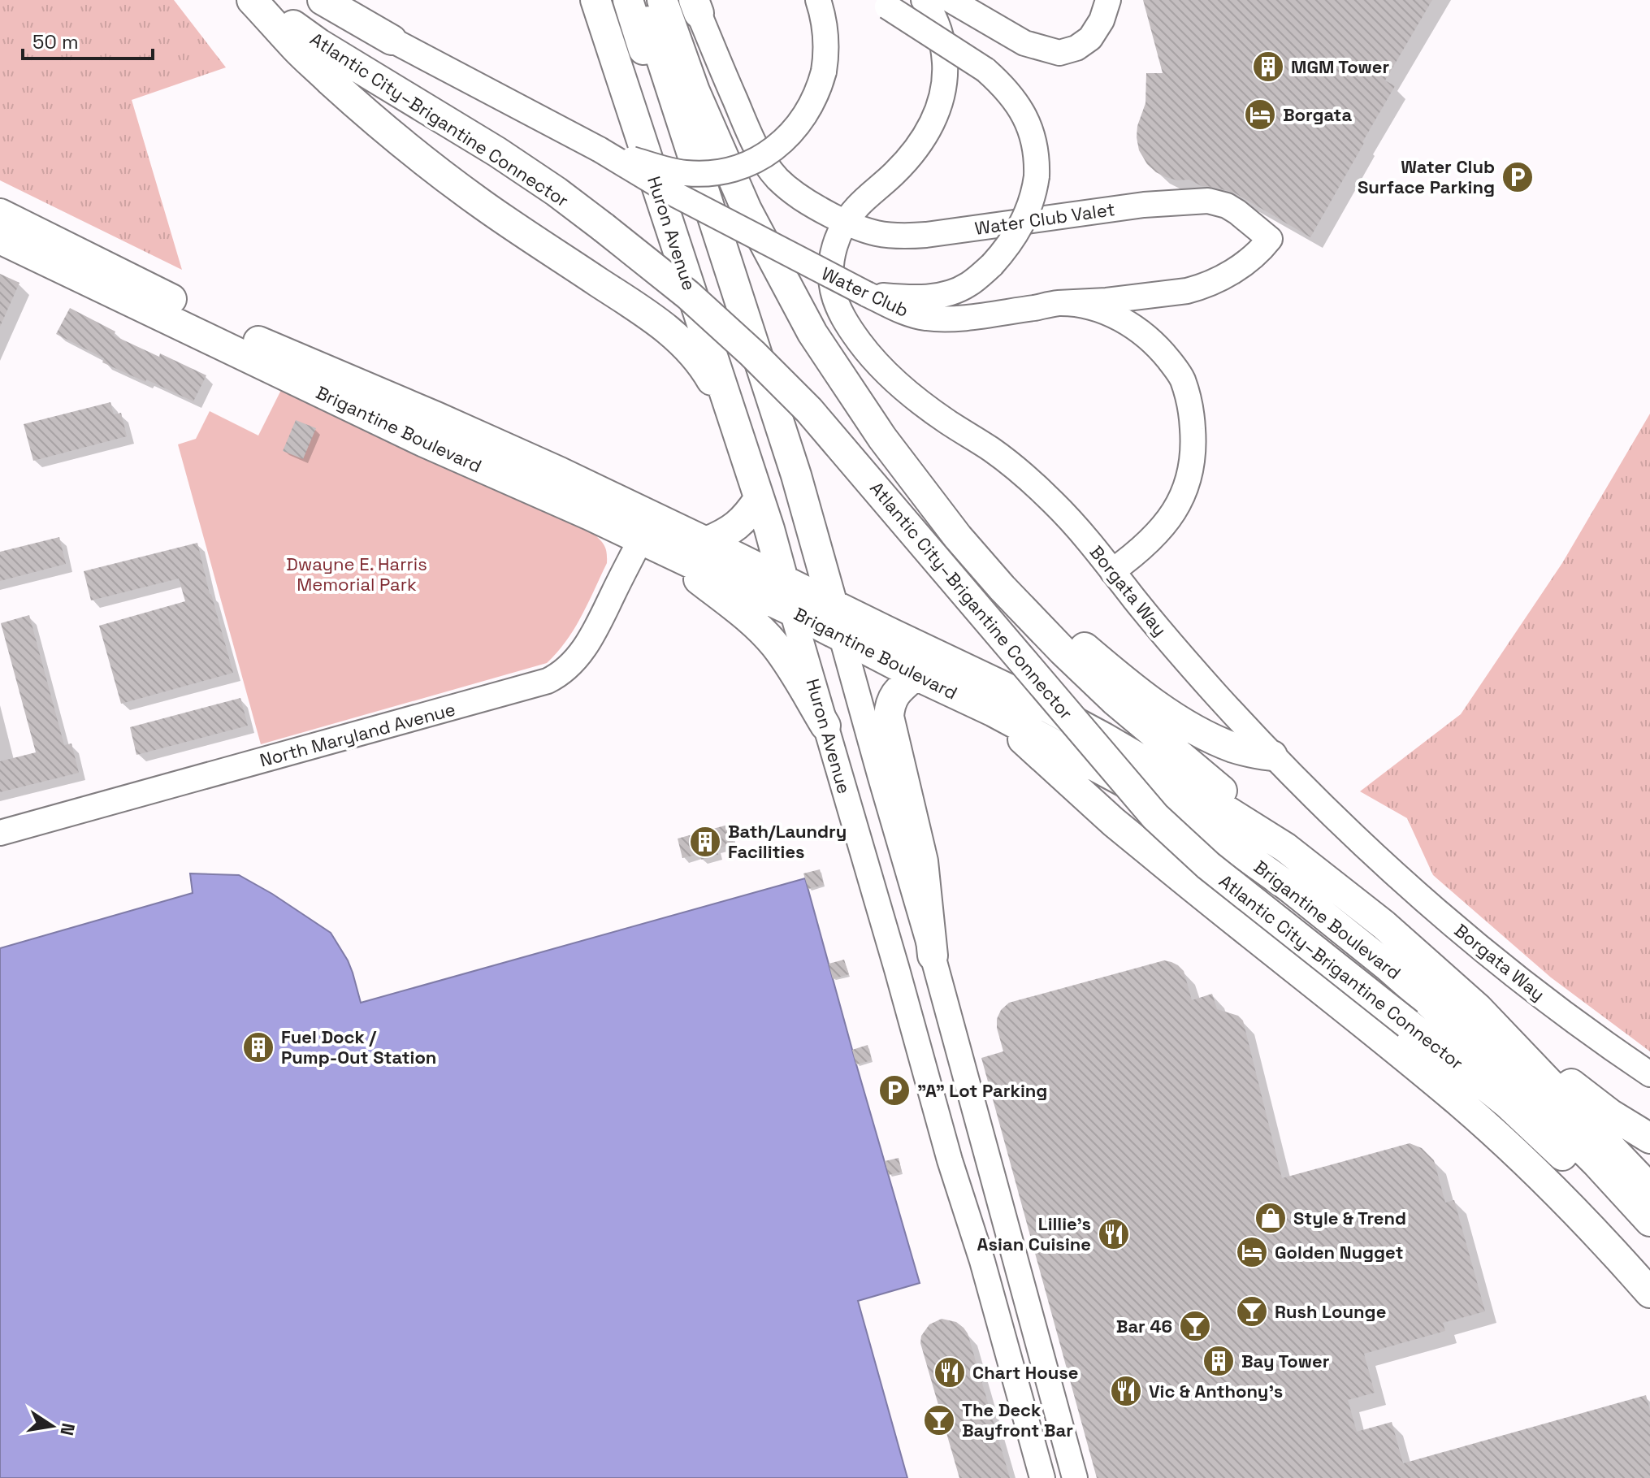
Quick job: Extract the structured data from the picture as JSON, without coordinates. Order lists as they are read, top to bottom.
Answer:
{
  "streets": {
    "main road": ["Atlantic City–Brigantine Connector", "Huron Avenue", "Brigantine Boulevard"],
    "street": [
      "Water Club Valet",
      "Water Club",
      "Borgata Way",
      "North Maryland Avenue"
    ]
  },
  "crossings": [
    ["Atlantic City–Brigantine Connector", "Brigantine Boulevard"],
    ["Water Club Valet", "Water Club"],
    ["Water Club Valet", "Borgata Way"],
    ["Huron Avenue", "Brigantine Boulevard"],
    ["Water Club", "Borgata Way"],
    ["Brigantine Boulevard", "North Maryland Avenue"]
  ],
  "parks": ["Dwayne E. Harris Memorial Park"],
  "places": {
    "building": [
      "MGM Tower",
      "Bath/Laundry Facilities",
      "Fuel Dock / Pump-Out Station",
      "Bay Tower"
    ],
    "hotel": ["Borgata", "Golden Nugget"],
    "parking": ["Water Club Surface Parking", "\"A\" Lot Parking"],
    "shop": ["Style & Trend"],
    "restaurant": ["Lillie's Asian Cuisine", "Chart House", "Vic & Anthony's"],
    "bar": ["Rush Lounge", "Bar 46", "The Deck Bayfront Bar"]
  },
  "scale_bar": "50 m",
  "north": "right"
}
